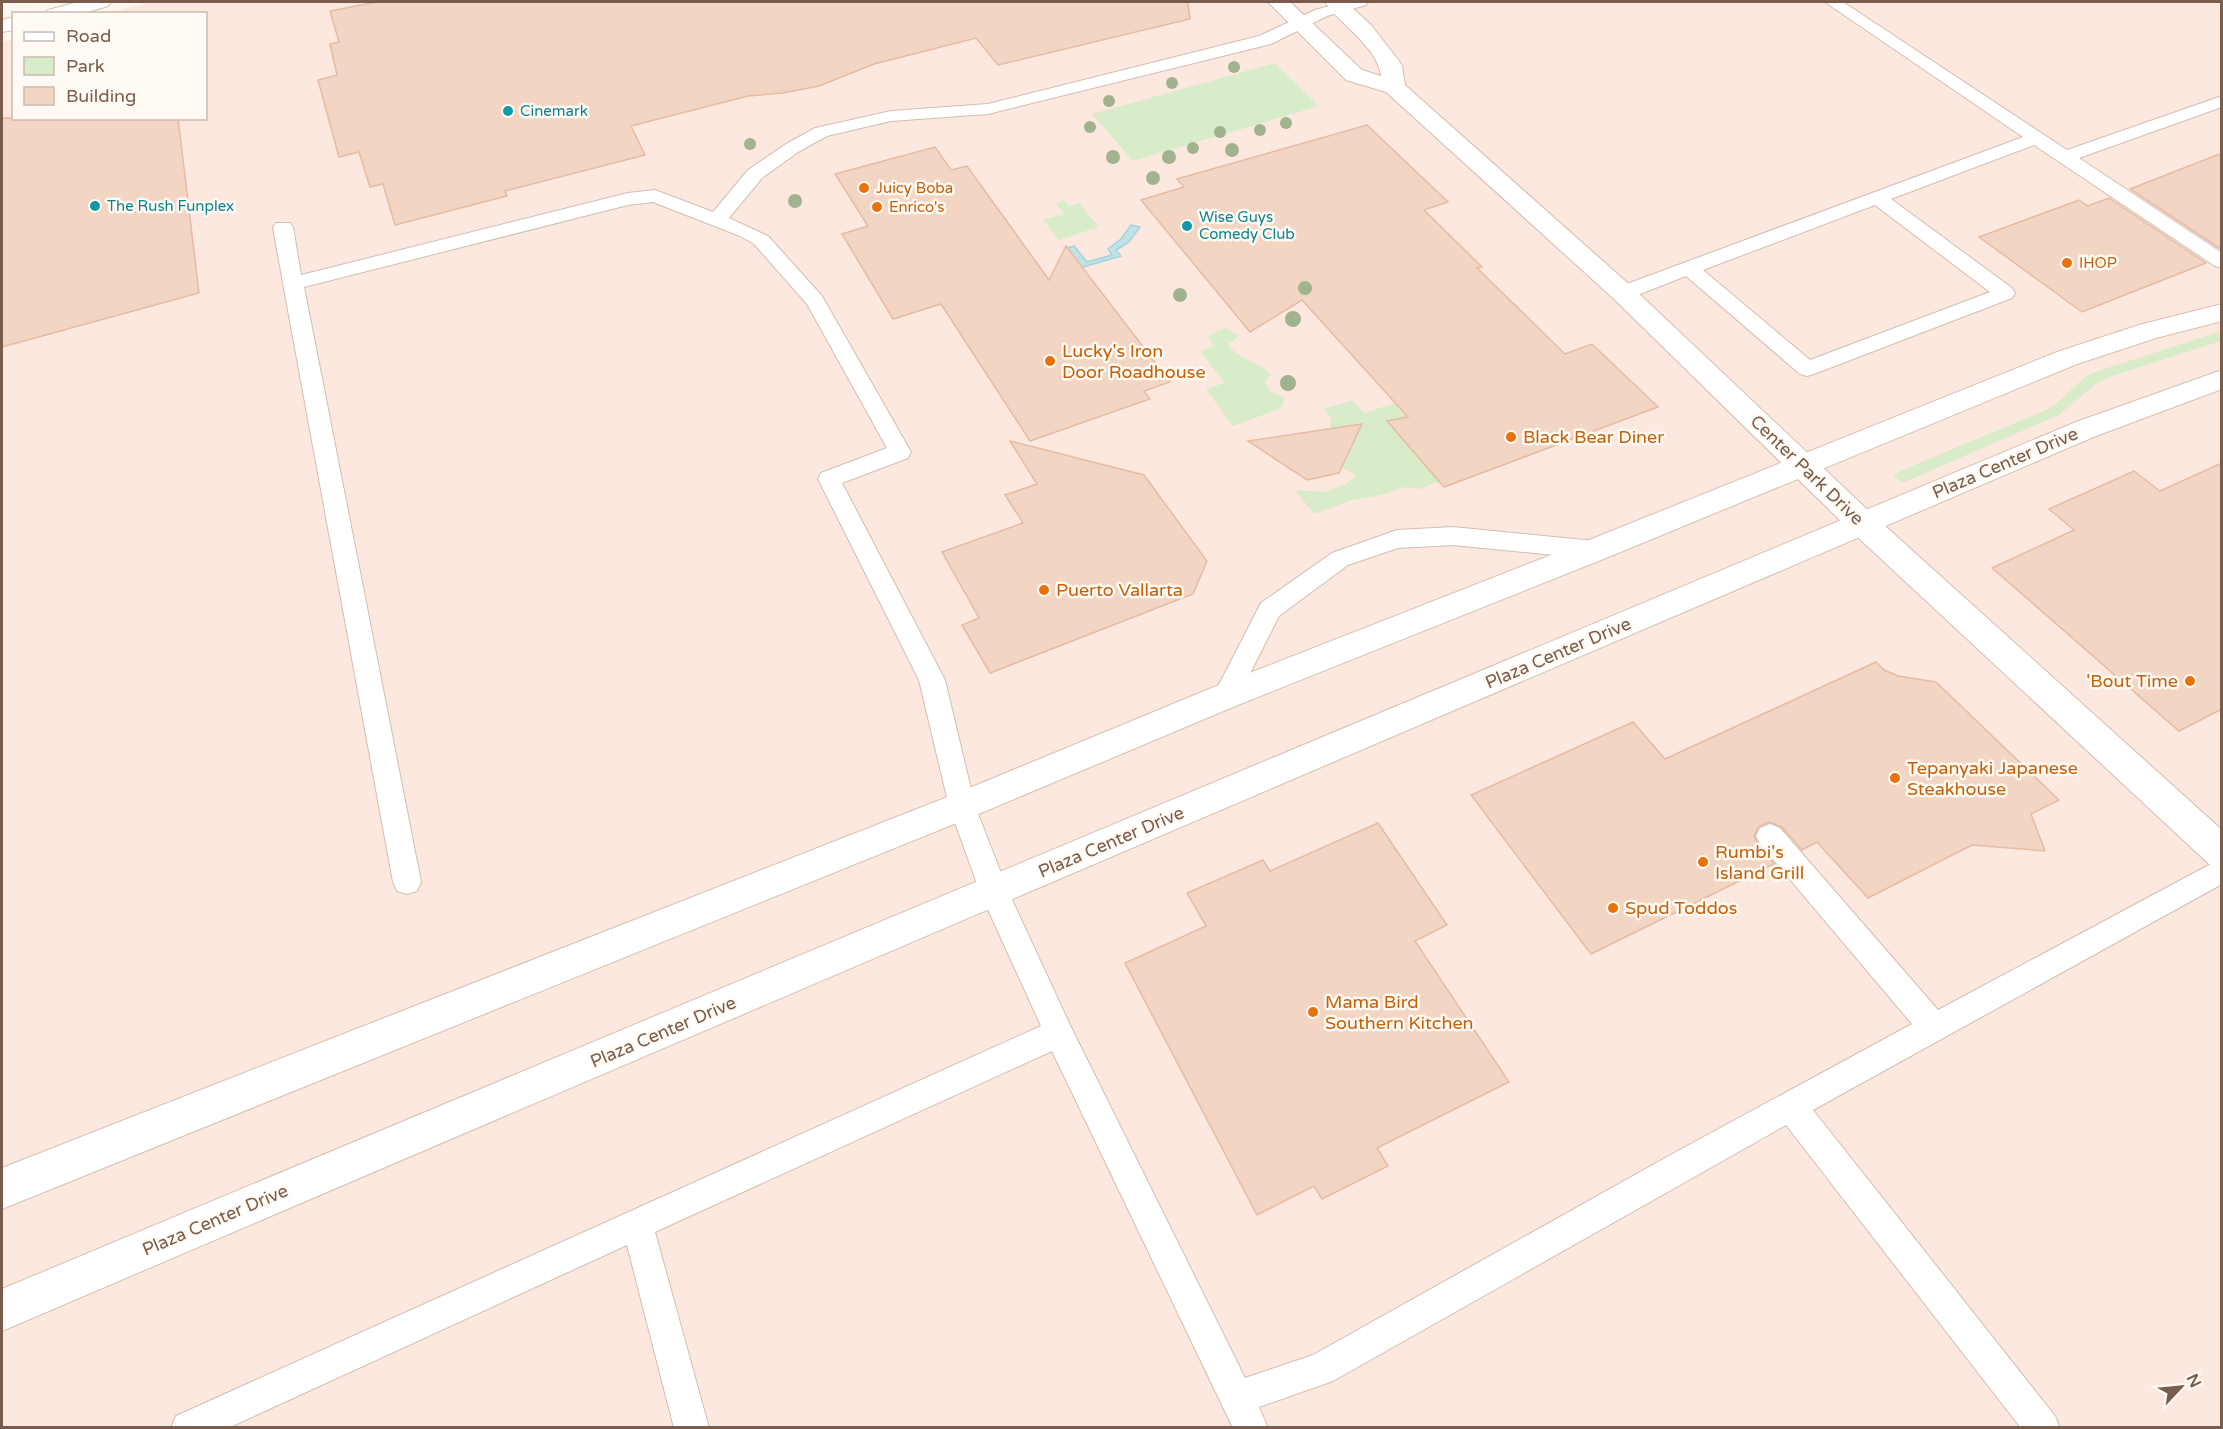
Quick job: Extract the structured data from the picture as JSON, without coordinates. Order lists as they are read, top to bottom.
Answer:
{
  "streets": {
    "street": ["Plaza Center Drive", "Center Park Drive"]
  },
  "crossings": [
    ["Plaza Center Drive", "Center Park Drive"]
  ],
  "places": [
    "Cinemark",
    "Juicy Boba",
    "The Rush Funplex",
    "Enrico's",
    "Wise Guys Comedy Club",
    "IHOP",
    "Lucky's Iron Door Roadhouse",
    "Black Bear Diner",
    "Puerto Vallarta",
    "'Bout Time",
    "Tepanyaki Japanese Steakhouse",
    "Rumbi's Island Grill",
    "Spud Toddos",
    "Mama Bird Southern Kitchen"
  ],
  "legend": ["Road", "Park", "Building"],
  "north": "top right"
}
